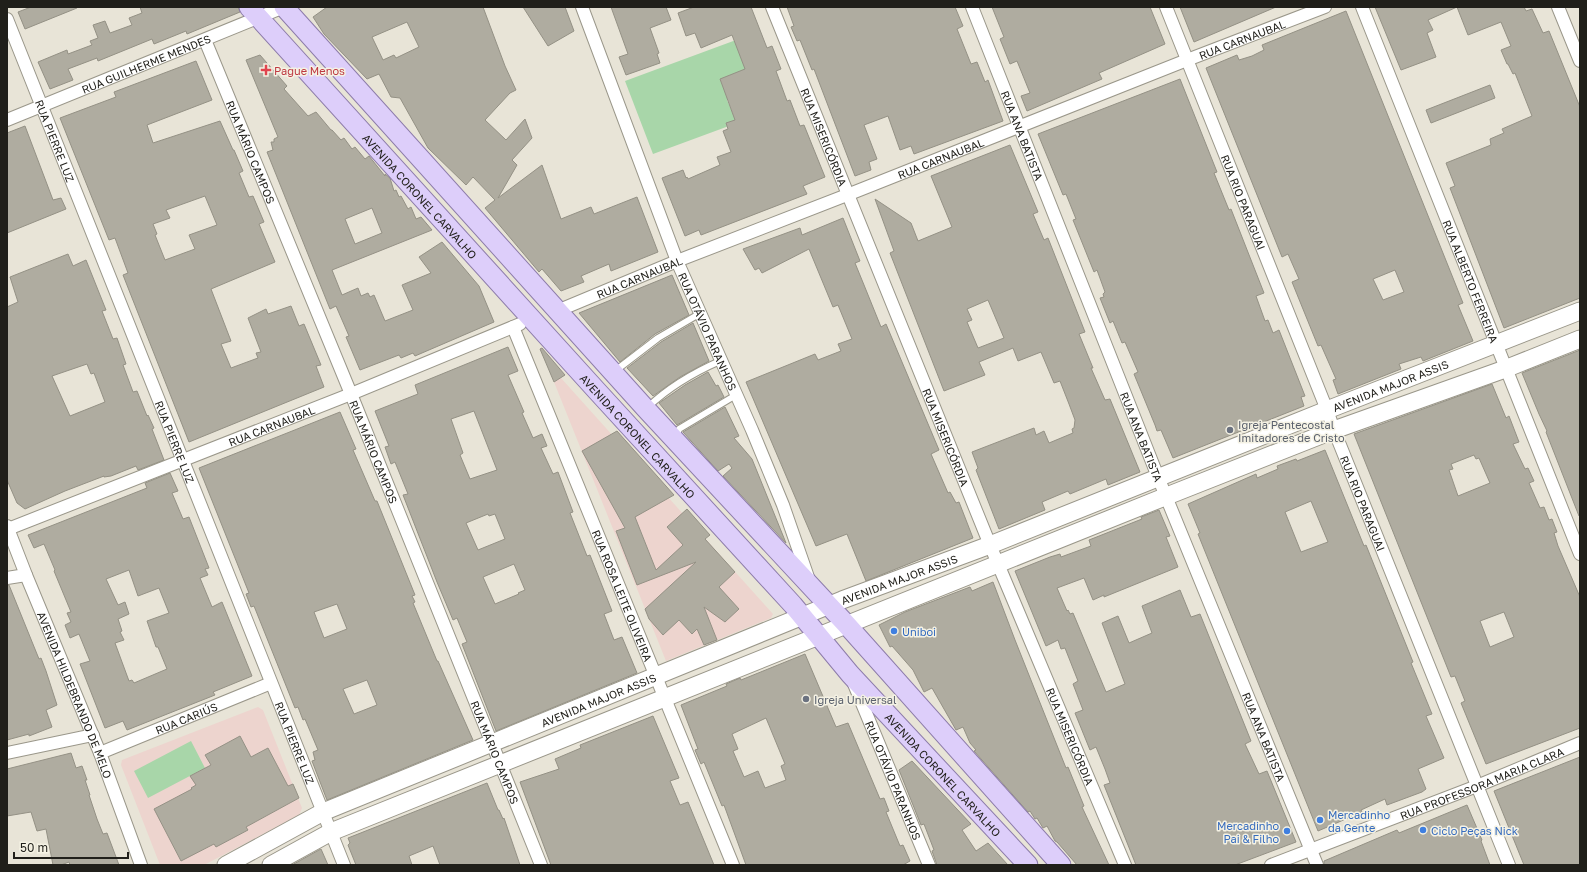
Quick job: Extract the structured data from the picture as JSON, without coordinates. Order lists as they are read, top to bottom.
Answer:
{
  "streets": {
    "main road": ["AVENIDA CORONEL CARVALHO"],
    "street": [
      "RUA CARNAUBAL",
      "RUA GUILHERME MENDES",
      "RUA ANA BATISTA",
      "RUA MISERICÓRDIA",
      "RUA PIERRE LUZ",
      "RUA MÁRIO CAMPOS",
      "RUA RIO PARAGUAI",
      "RUA ALBERTO FERREIRA",
      "RUA OTÁVIO PARANHOS",
      "AVENIDA MAJOR ASSIS",
      "RUA ROSA LEITE OLIVEIRA",
      "AVENIDA HILDEBRANDO DE MELO",
      "RUA CARIÚS",
      "RUA PROFESSORA MARIA CLARA"
    ]
  },
  "crossings": [
    ["RUA CARNAUBAL", "RUA ANA BATISTA"],
    ["RUA CARNAUBAL", "RUA MISERICÓRDIA"],
    ["RUA CARNAUBAL", "RUA PIERRE LUZ"],
    ["RUA CARNAUBAL", "RUA MÁRIO CAMPOS"],
    ["RUA CARNAUBAL", "AVENIDA CORONEL CARVALHO"],
    ["RUA CARNAUBAL", "RUA RIO PARAGUAI"],
    ["RUA CARNAUBAL", "RUA OTÁVIO PARANHOS"],
    ["RUA CARNAUBAL", "RUA ROSA LEITE OLIVEIRA"],
    ["RUA CARNAUBAL", "AVENIDA HILDEBRANDO DE MELO"],
    ["RUA GUILHERME MENDES", "RUA PIERRE LUZ"],
    ["RUA GUILHERME MENDES", "RUA MÁRIO CAMPOS"],
    ["RUA GUILHERME MENDES", "AVENIDA CORONEL CARVALHO"],
    ["RUA ANA BATISTA", "AVENIDA MAJOR ASSIS"],
    ["RUA ANA BATISTA", "RUA PROFESSORA MARIA CLARA"],
    ["RUA MISERICÓRDIA", "AVENIDA MAJOR ASSIS"],
    ["RUA PIERRE LUZ", "AVENIDA MAJOR ASSIS"],
    ["RUA PIERRE LUZ", "RUA CARIÚS"],
    ["RUA MÁRIO CAMPOS", "AVENIDA MAJOR ASSIS"],
    ["AVENIDA CORONEL CARVALHO", "RUA OTÁVIO PARANHOS"],
    ["AVENIDA CORONEL CARVALHO", "AVENIDA MAJOR ASSIS"],
    ["RUA RIO PARAGUAI", "AVENIDA MAJOR ASSIS"],
    ["RUA RIO PARAGUAI", "RUA PROFESSORA MARIA CLARA"],
    ["RUA ALBERTO FERREIRA", "AVENIDA MAJOR ASSIS"],
    ["AVENIDA MAJOR ASSIS", "RUA ROSA LEITE OLIVEIRA"],
    ["AVENIDA HILDEBRANDO DE MELO", "RUA CARIÚS"]
  ],
  "places": {
    "health": ["Pague Menos"],
    "other": [
      "Igreja Pentecostal Imitadores de Cristo",
      "Uniboi",
      "Igreja Universal",
      "Mercadinho da Gente",
      "Ciclo Peças Nick",
      "Mercadinho Pai & Filho"
    ]
  },
  "scale_bar": "50 m"
}
